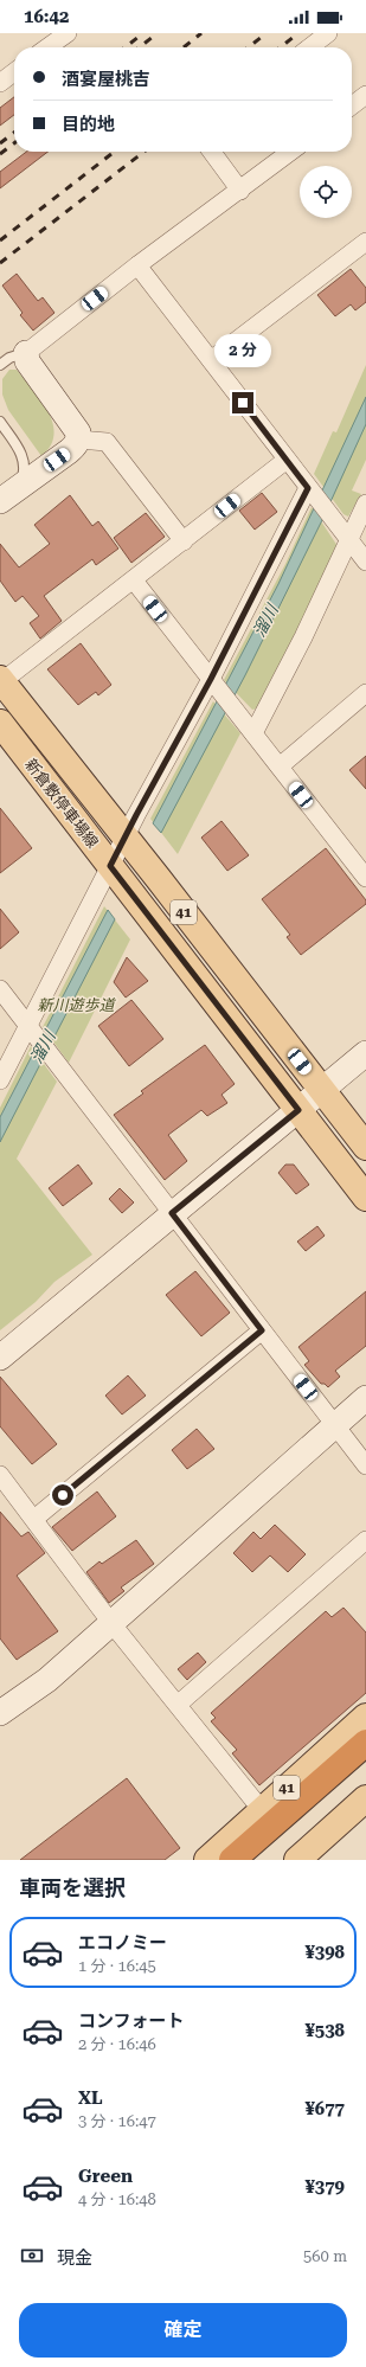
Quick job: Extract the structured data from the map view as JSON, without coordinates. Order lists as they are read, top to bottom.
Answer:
{
  "streets": {
    "main road": ["新倉敷停車場線", "41"]
  },
  "water": ["溜川"],
  "parks": ["新川遊歩道"],
  "page": {
    "status": "16:42",
    "banner": ["酒宴屋桃吉", "目的地"],
    "bubble": "2 分",
    "heading": "車両を選択",
    "list": [
      {
        "name": "エコノミー",
        "note": "1 分 · 16:45",
        "value": "¥398"
      },
      {
        "name": "コンフォート",
        "note": "2 分 · 16:46",
        "value": "¥538"
      },
      {
        "name": "XL",
        "note": "3 分 · 16:47",
        "value": "¥677"
      },
      {
        "name": "Green",
        "note": "4 分 · 16:48",
        "value": "¥379"
      }
    ],
    "pay": ["現金", "560 m"],
    "buttons": "確定"
  }
}
